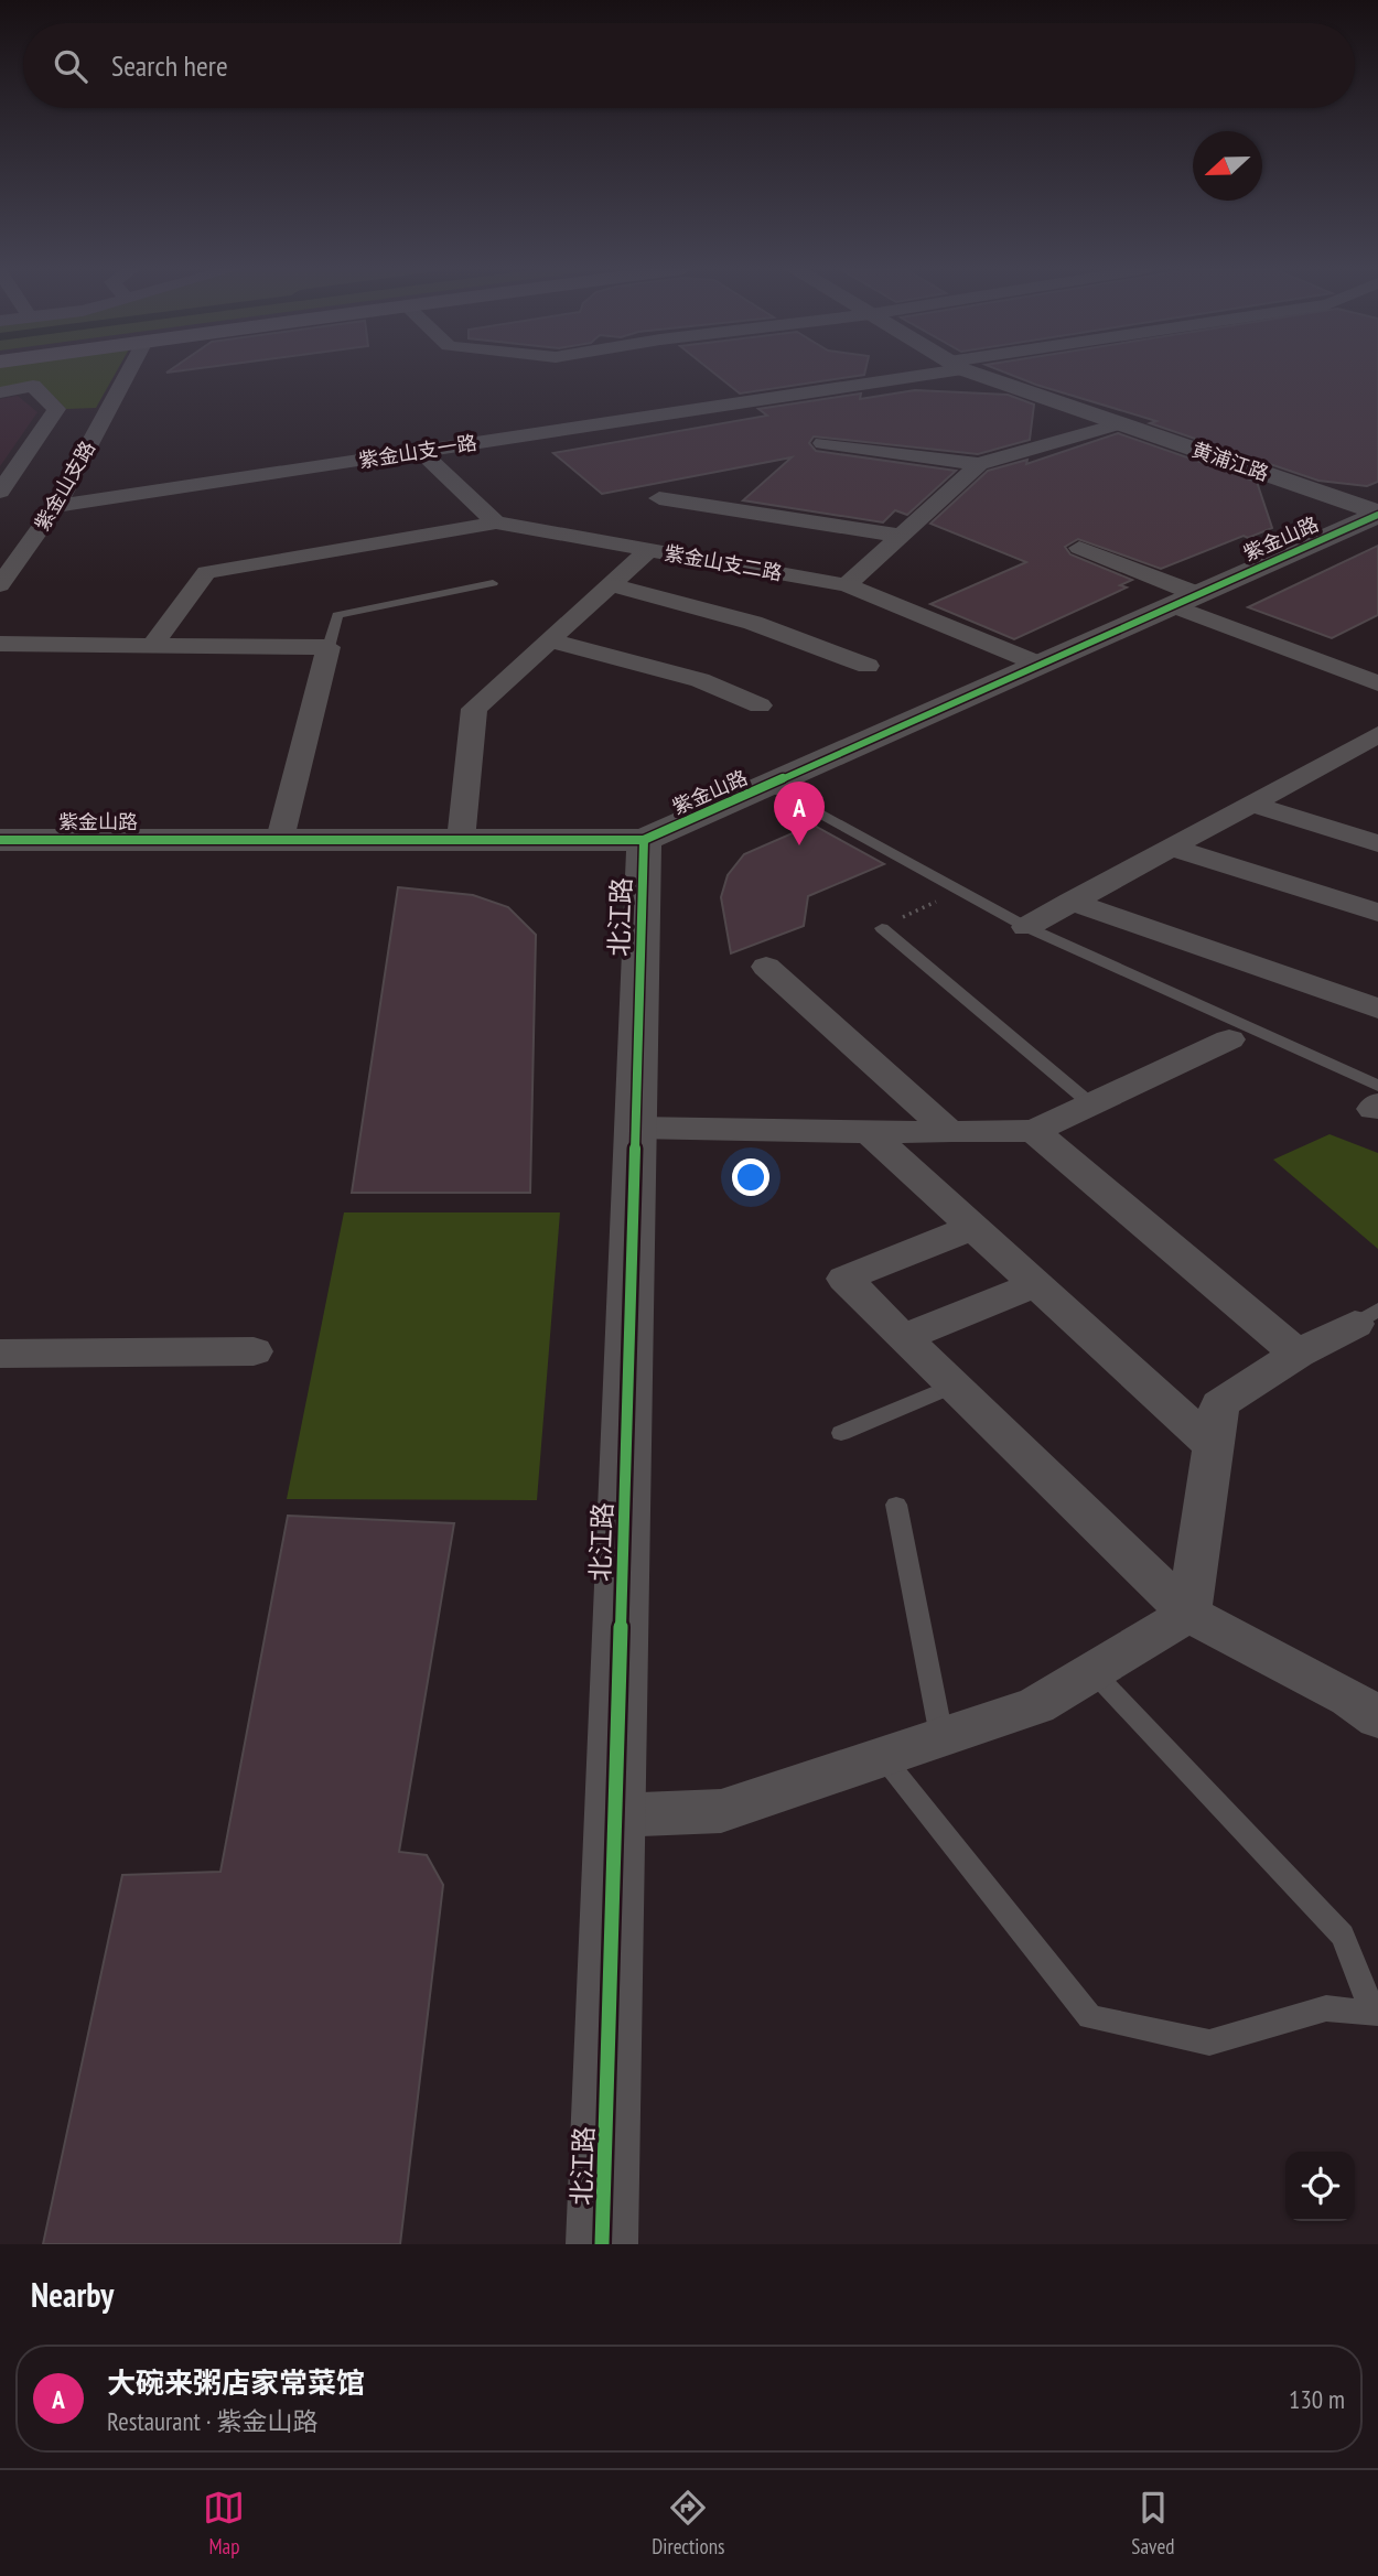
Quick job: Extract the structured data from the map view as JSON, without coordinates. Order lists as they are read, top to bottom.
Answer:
{
  "streets": {
    "street": [
      "紫金山支一路",
      "黄浦江路",
      "紫金山支路",
      "紫金山路",
      "紫金山支二路",
      "北江路"
    ]
  },
  "crossings": [
    ["紫金山支一路", "紫金山支路"],
    ["黄浦江路", "紫金山路"],
    ["紫金山路", "紫金山支二路"],
    ["紫金山路", "北江路"]
  ],
  "north": "left",
  "page": {
    "search": "Search here",
    "pins": "A",
    "heading": "Nearby",
    "list": [
      {
        "mark": "A",
        "name": "大碗来粥店家常菜馆",
        "note": "Restaurant · 紫金山路",
        "value": "130 m"
      }
    ],
    "nav": ["Map", "Directions", "Saved"]
  }
}
